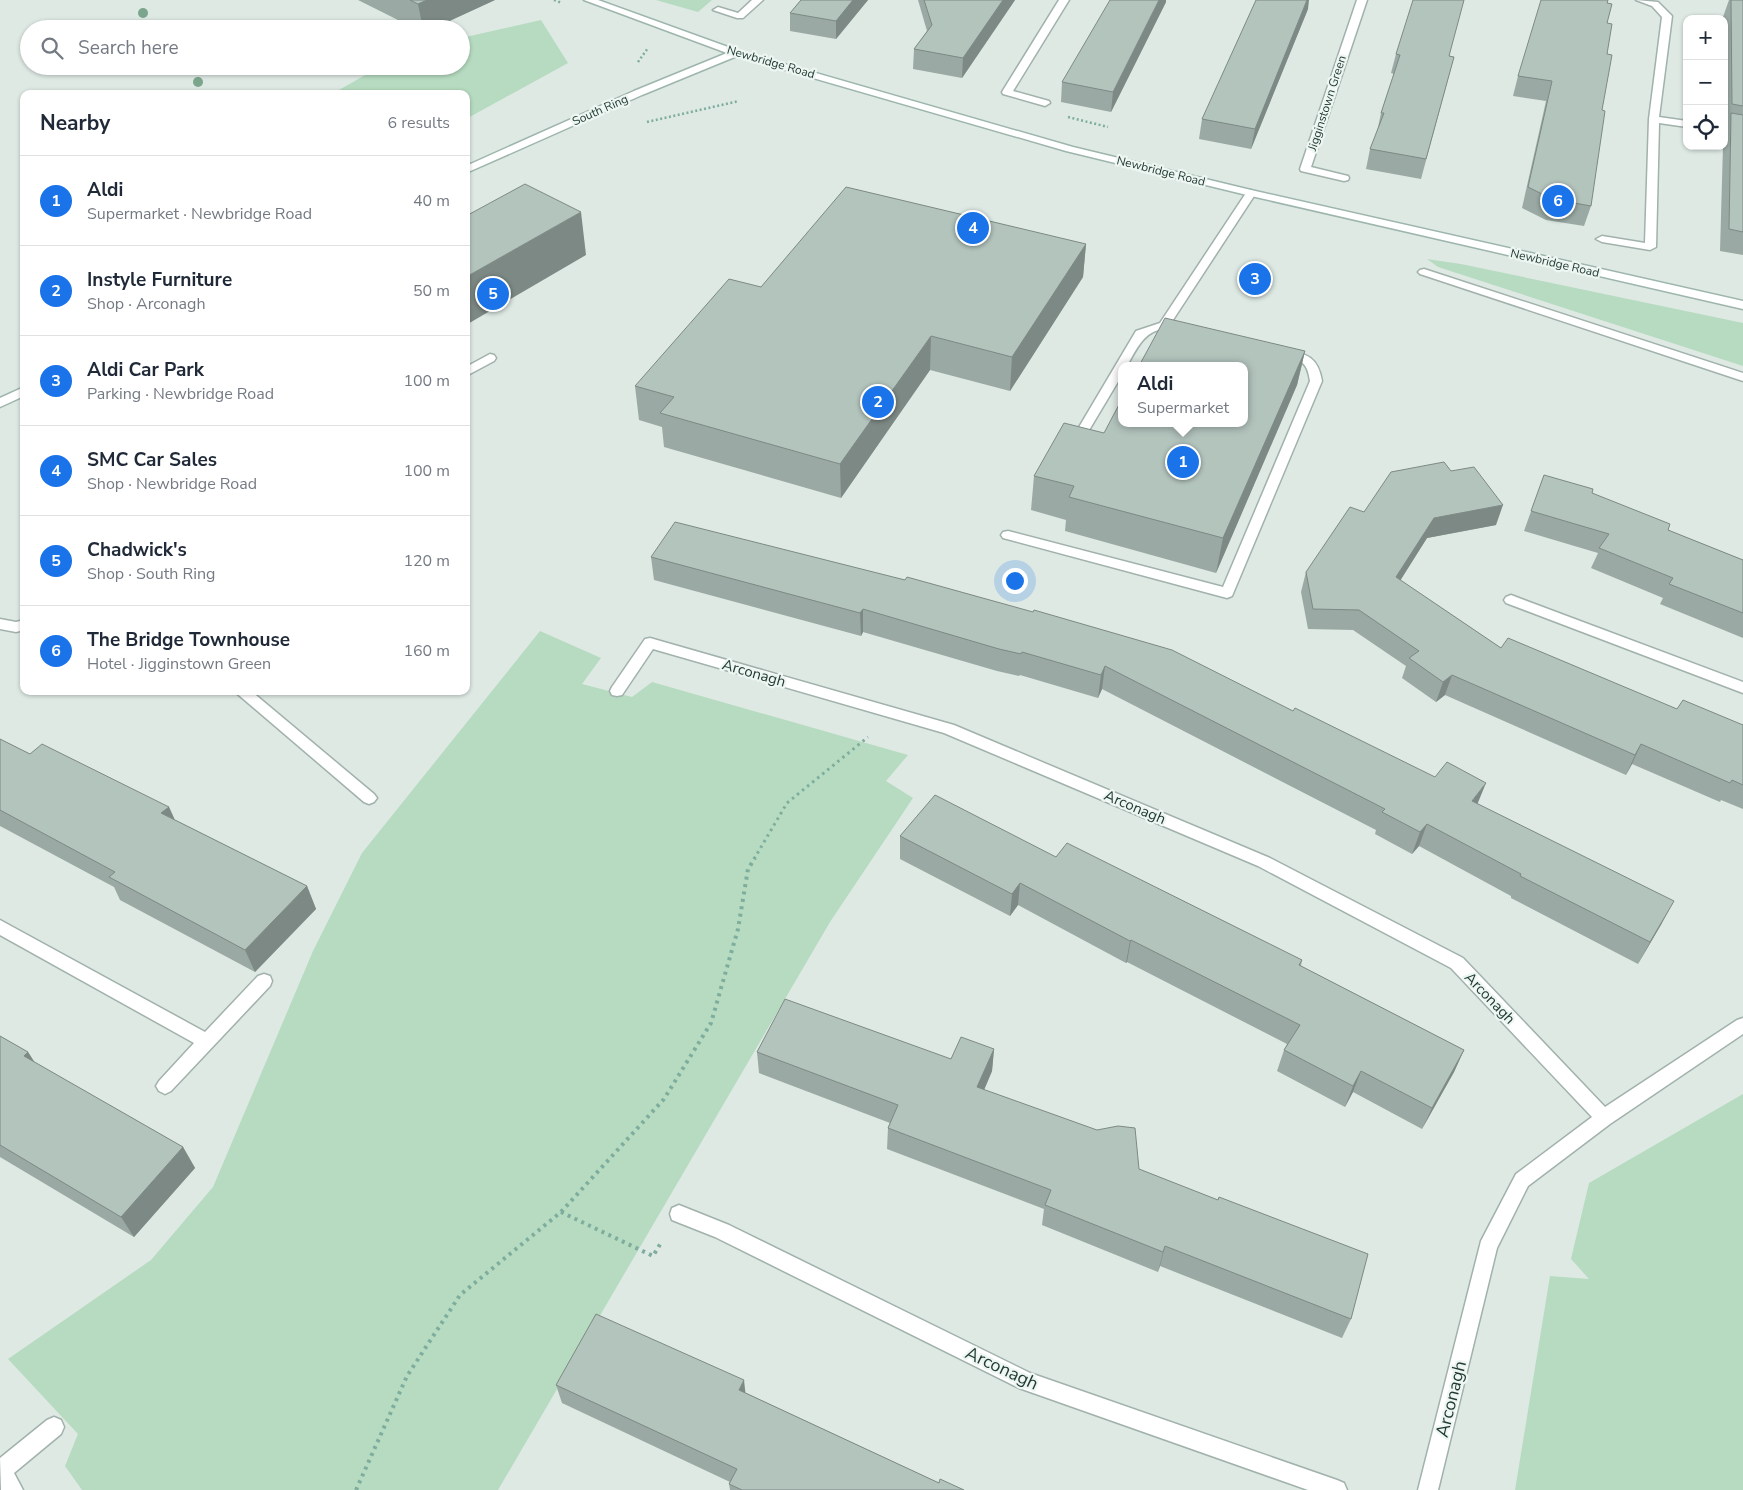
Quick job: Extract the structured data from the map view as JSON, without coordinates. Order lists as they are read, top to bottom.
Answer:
{
  "streets": {
    "street": [
      "Newbridge Road",
      "Jigginstown Green",
      "South Ring",
      "Arconagh"
    ]
  },
  "crossings": [
    ["Newbridge Road", "South Ring"]
  ],
  "page": {
    "map_buttons": ["+", "−"],
    "search": "Search here",
    "heading": ["Nearby", "6 results"],
    "list": [
      {
        "mark": "1",
        "name": "Aldi",
        "note": "Supermarket · Newbridge Road",
        "value": "40 m"
      },
      {
        "mark": "2",
        "name": "Instyle Furniture",
        "note": "Shop · Arconagh",
        "value": "50 m"
      },
      {
        "mark": "3",
        "name": "Aldi Car Park",
        "note": "Parking · Newbridge Road",
        "value": "100 m"
      },
      {
        "mark": "4",
        "name": "SMC Car Sales",
        "note": "Shop · Newbridge Road",
        "value": "100 m"
      },
      {
        "mark": "5",
        "name": "Chadwick's",
        "note": "Shop · South Ring",
        "value": "120 m"
      },
      {
        "mark": "6",
        "name": "The Bridge Townhouse",
        "note": "Hotel · Jigginstown Green",
        "value": "160 m"
      }
    ],
    "pins": [
      "6",
      "4",
      "3",
      "5",
      "2",
      "1"
    ],
    "popup": ["Aldi", "Supermarket"]
  }
}
